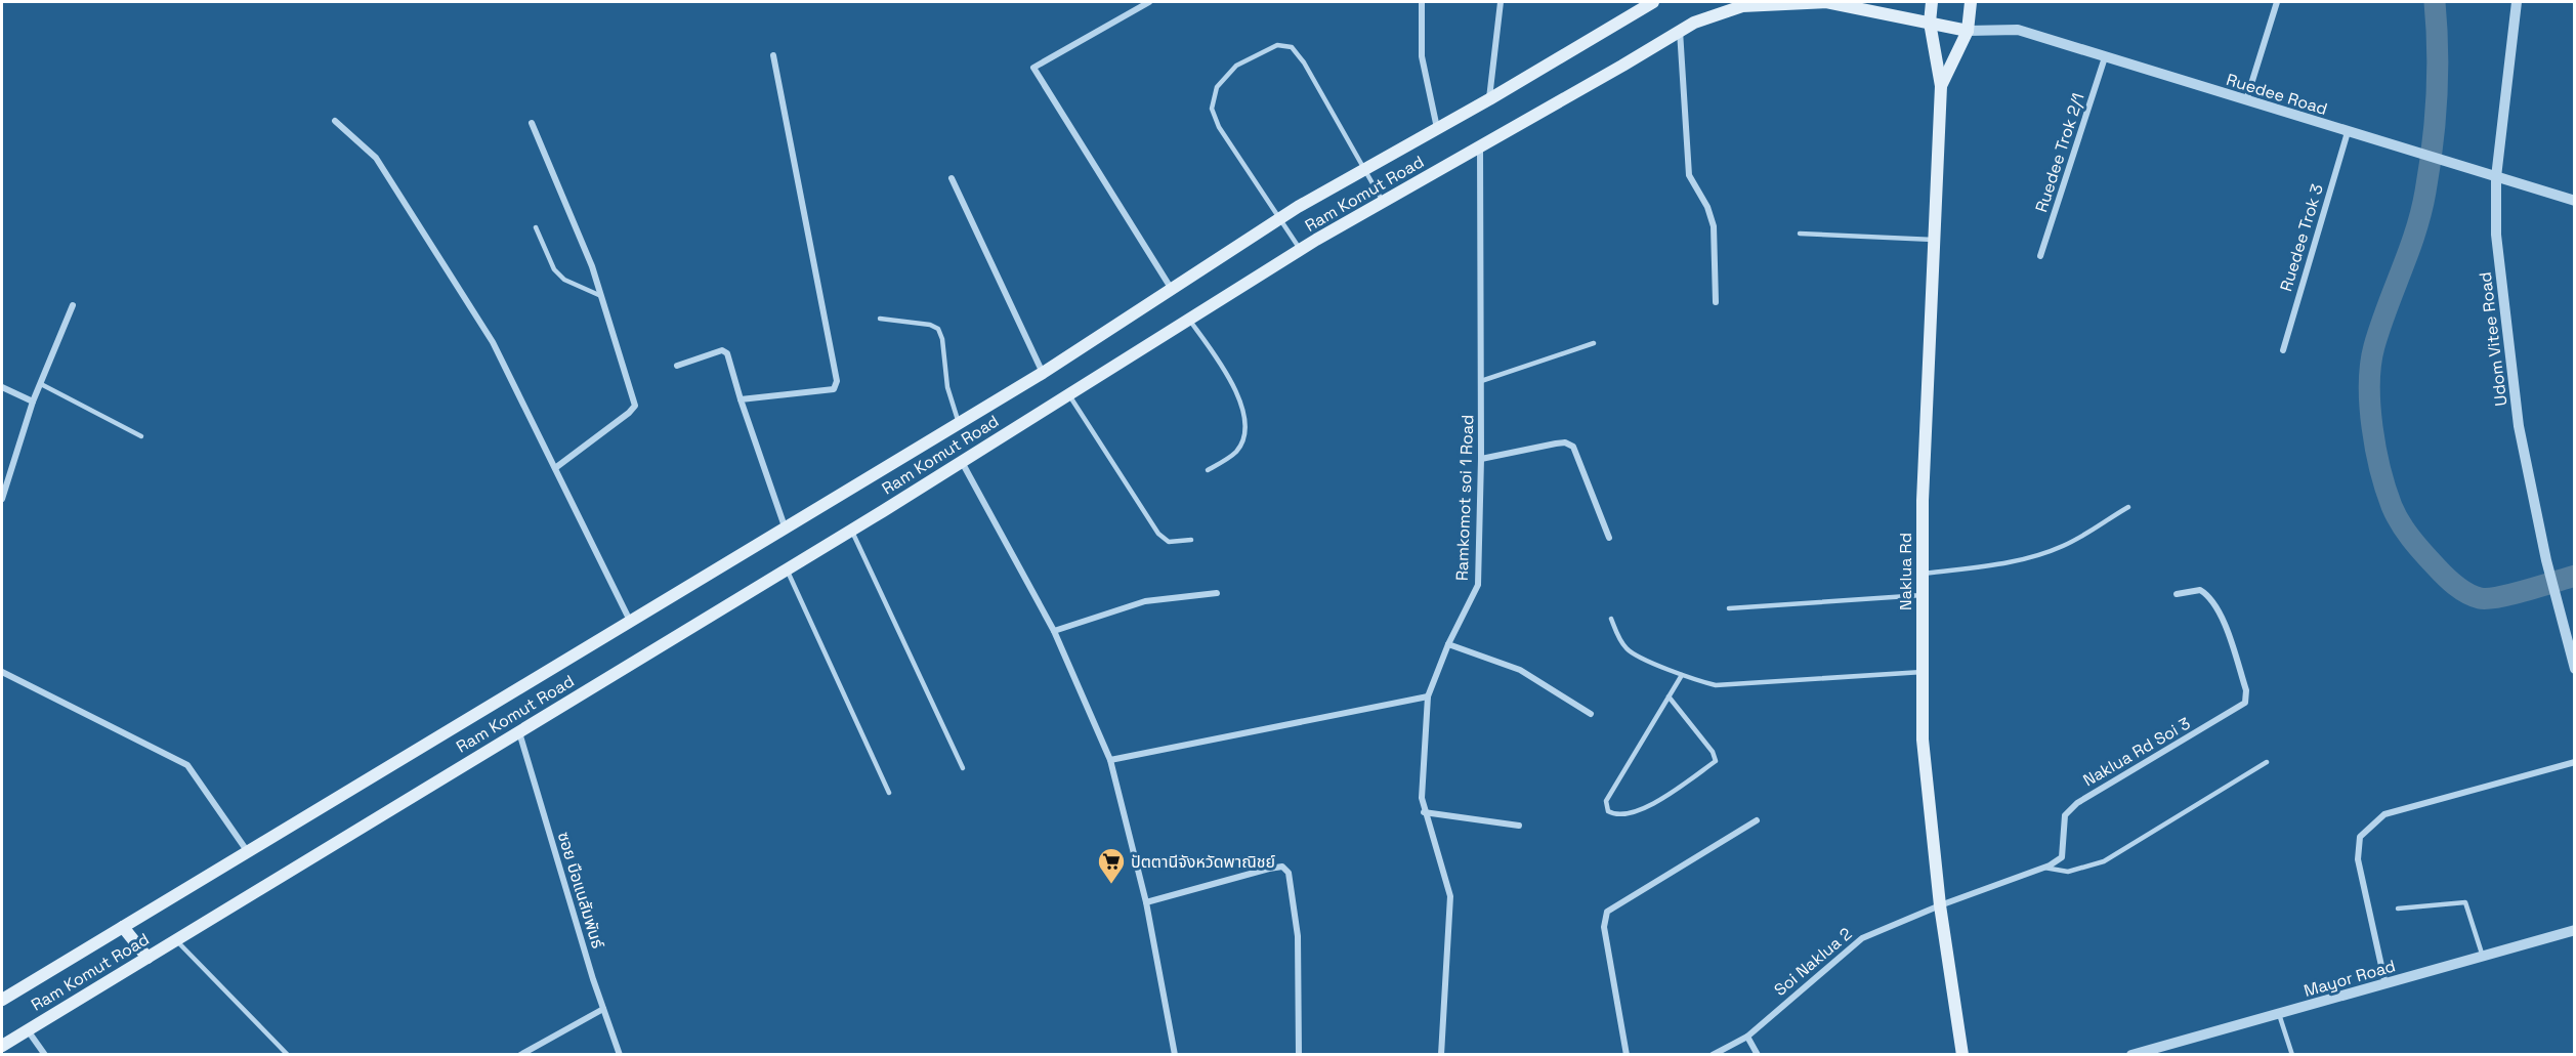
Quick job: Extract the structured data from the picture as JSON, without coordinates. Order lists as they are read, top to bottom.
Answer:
{
  "streets": {
    "main road": ["Ram Komut Road", "Naklua Rd"],
    "street": [
      "Ruedee Road",
      "Ruedee Trok 2/1",
      "Ruedee Trok 3",
      "Udom Vitee Road",
      "Ramkomot soi 1 Road",
      "Naklua Rd Soi 3",
      "ซอย บือแนสัมพันธ์",
      "Soi Naklua 2",
      "Mayor Road"
    ]
  },
  "crossings": [
    ["Ruedee Road", "Ruedee Trok 2/1"],
    ["Ruedee Road", "Ram Komut Road"],
    ["Ruedee Road", "Ruedee Trok 3"],
    ["Ruedee Road", "Udom Vitee Road"],
    ["Ruedee Road", "Naklua Rd"],
    ["Ram Komut Road", "Ramkomot soi 1 Road"],
    ["Ram Komut Road", "Naklua Rd"],
    ["Ram Komut Road", "ซอย บือแนสัมพันธ์"],
    ["Naklua Rd", "Naklua Rd Soi 3"],
    ["Naklua Rd", "Soi Naklua 2"],
    ["Naklua Rd Soi 3", "Soi Naklua 2"]
  ],
  "places": {
    "supermarket": ["ปัตตานีจังหวัดพาณิชย์"]
  }
}
